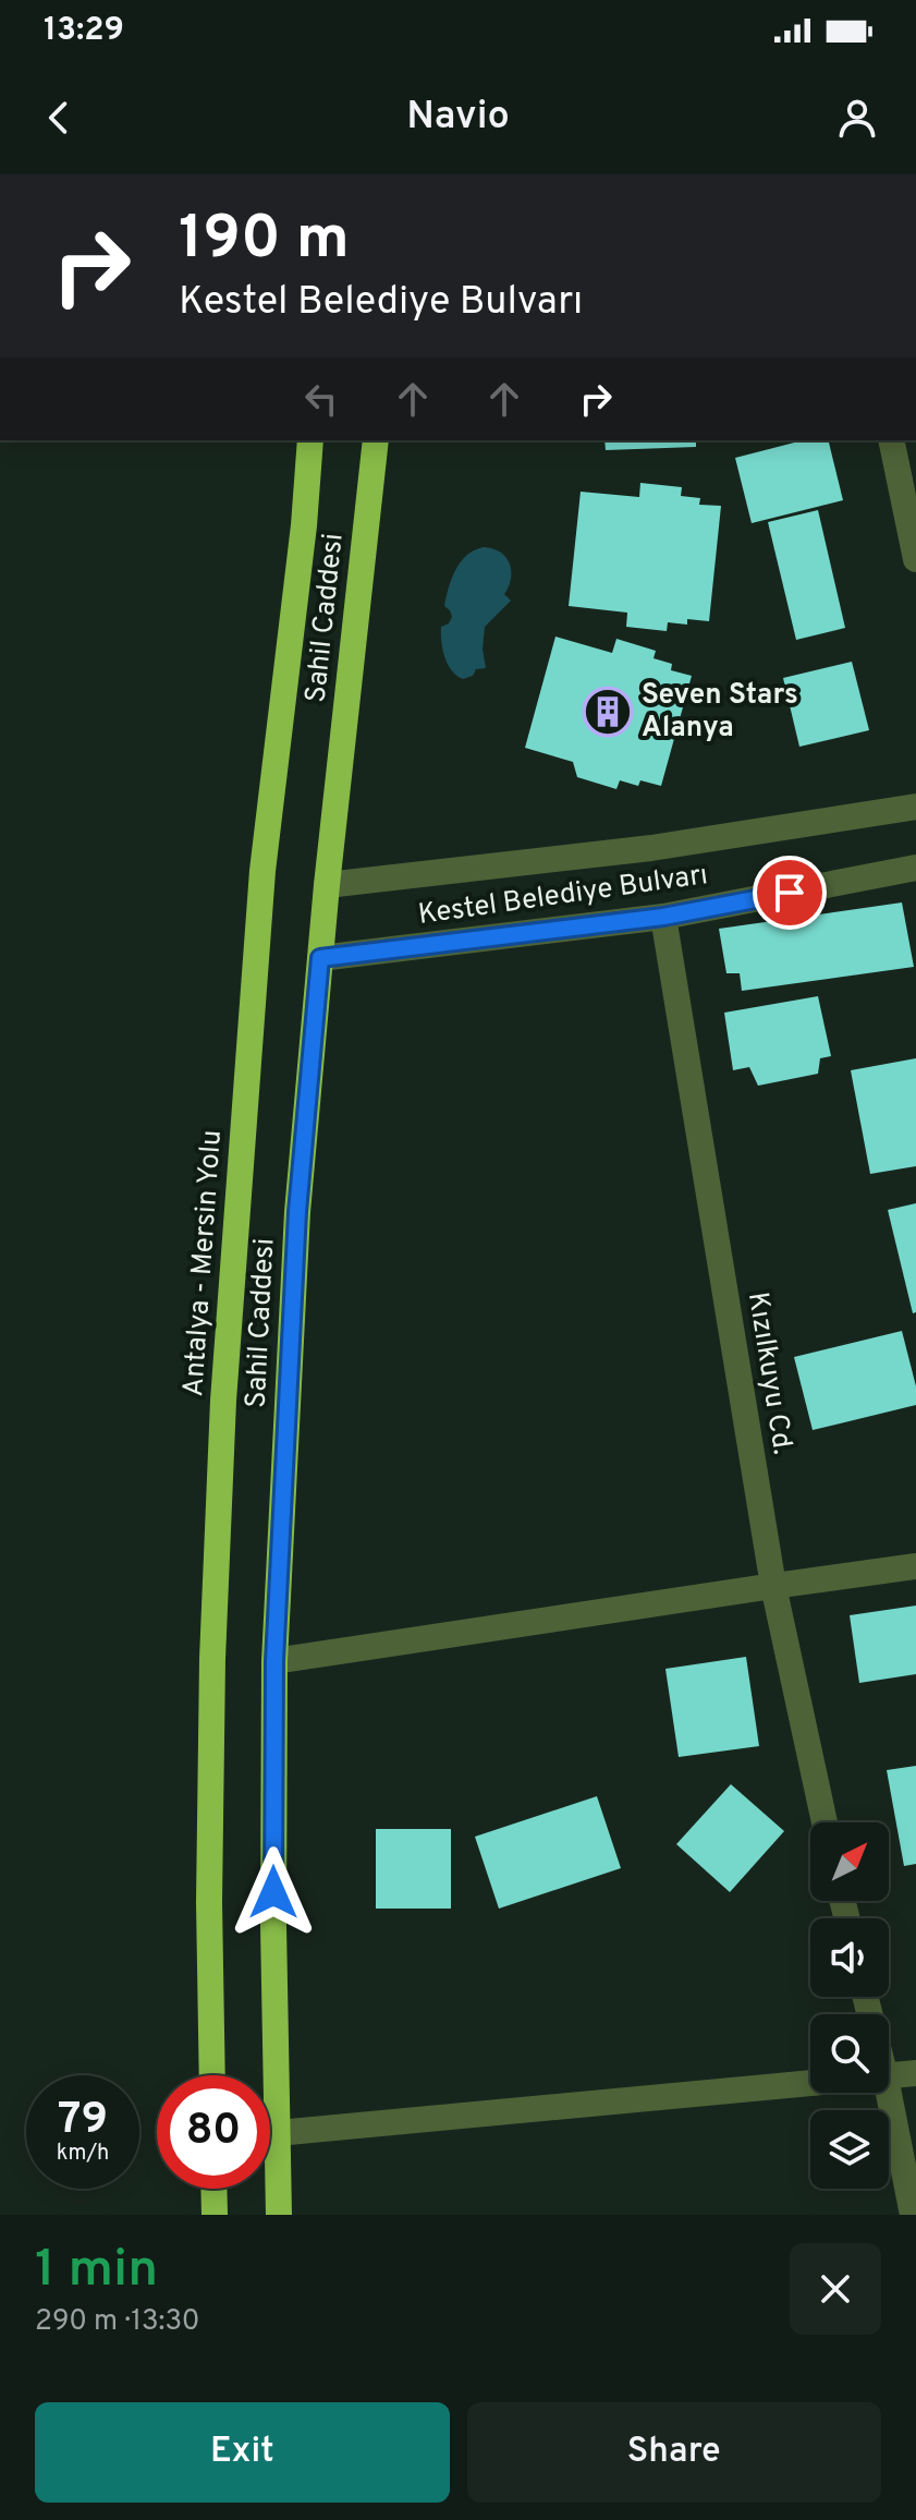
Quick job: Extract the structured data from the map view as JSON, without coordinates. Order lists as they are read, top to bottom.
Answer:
{
  "streets": {
    "highway": ["Sahil Caddesi", "Antalya - Mersin Yolu"],
    "street": ["Kestel Belediye Bulvarı", "Kızılkuyu Cd."]
  },
  "crossings": [
    ["Sahil Caddesi", "Kestel Belediye Bulvarı"],
    ["Kestel Belediye Bulvarı", "Kızılkuyu Cd."]
  ],
  "places": {
    "building": ["Seven Stars Alanya"]
  },
  "north": "top right",
  "page": {
    "status": "13:29",
    "header": "Navio",
    "turn": ["190 m", "Kestel Belediye Bulvarı"],
    "speed": "79 km/h",
    "limit": "80",
    "heading": ["1 min", "290 m · 13:30"],
    "buttons": ["Exit", "Share"]
  }
}
